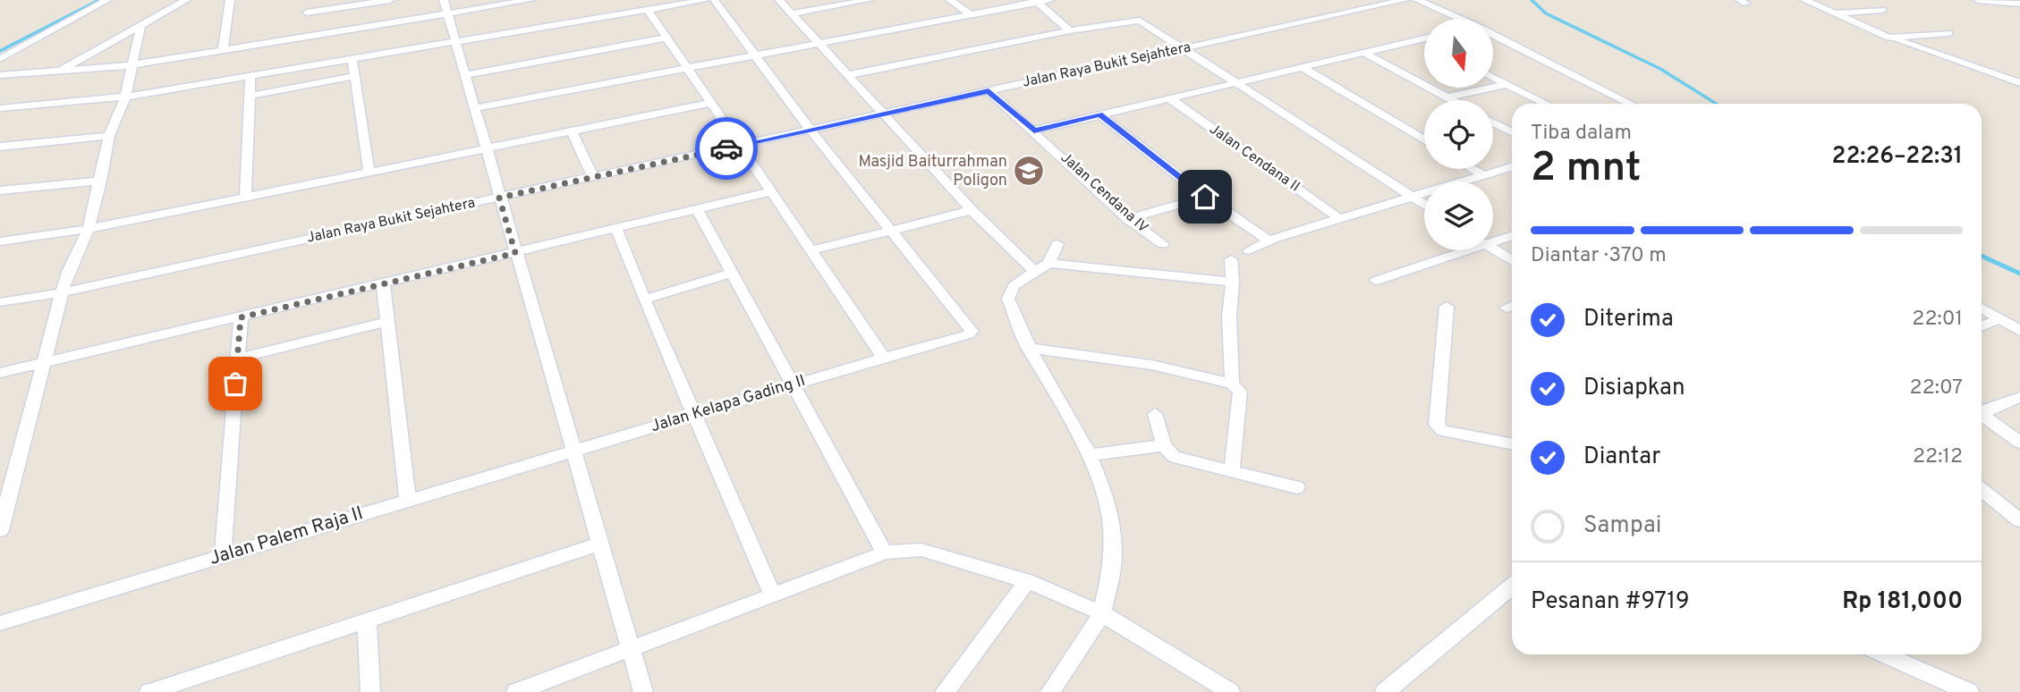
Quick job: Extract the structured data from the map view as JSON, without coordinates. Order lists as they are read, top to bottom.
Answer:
{
  "streets": {
    "street": [
      "Jalan Raya Bukit Sejahtera",
      "Jalan Cendana II",
      "Jalan Cendana IV",
      "Jalan Kelapa Gading II",
      "Jalan Palem Raja II"
    ]
  },
  "crossings": [
    ["Jalan Raya Bukit Sejahtera", "Jalan Cendana IV"],
    ["Jalan Kelapa Gading II", "Jalan Palem Raja II"]
  ],
  "places": {
    "school or university": ["Masjid Baiturrahman Poligon"]
  },
  "north": "bottom",
  "page": {
    "heading": ["2 mnt", "Tiba dalam", "22:26–22:31"],
    "panel": ["Pesanan #9719", "Rp 181,000"],
    "bar": "Diantar · 370 m",
    "list": [
      ["Diterima", "22:01"],
      ["Disiapkan", "22:07"],
      ["Diantar", "22:12"],
      "Sampai"
    ]
  }
}
